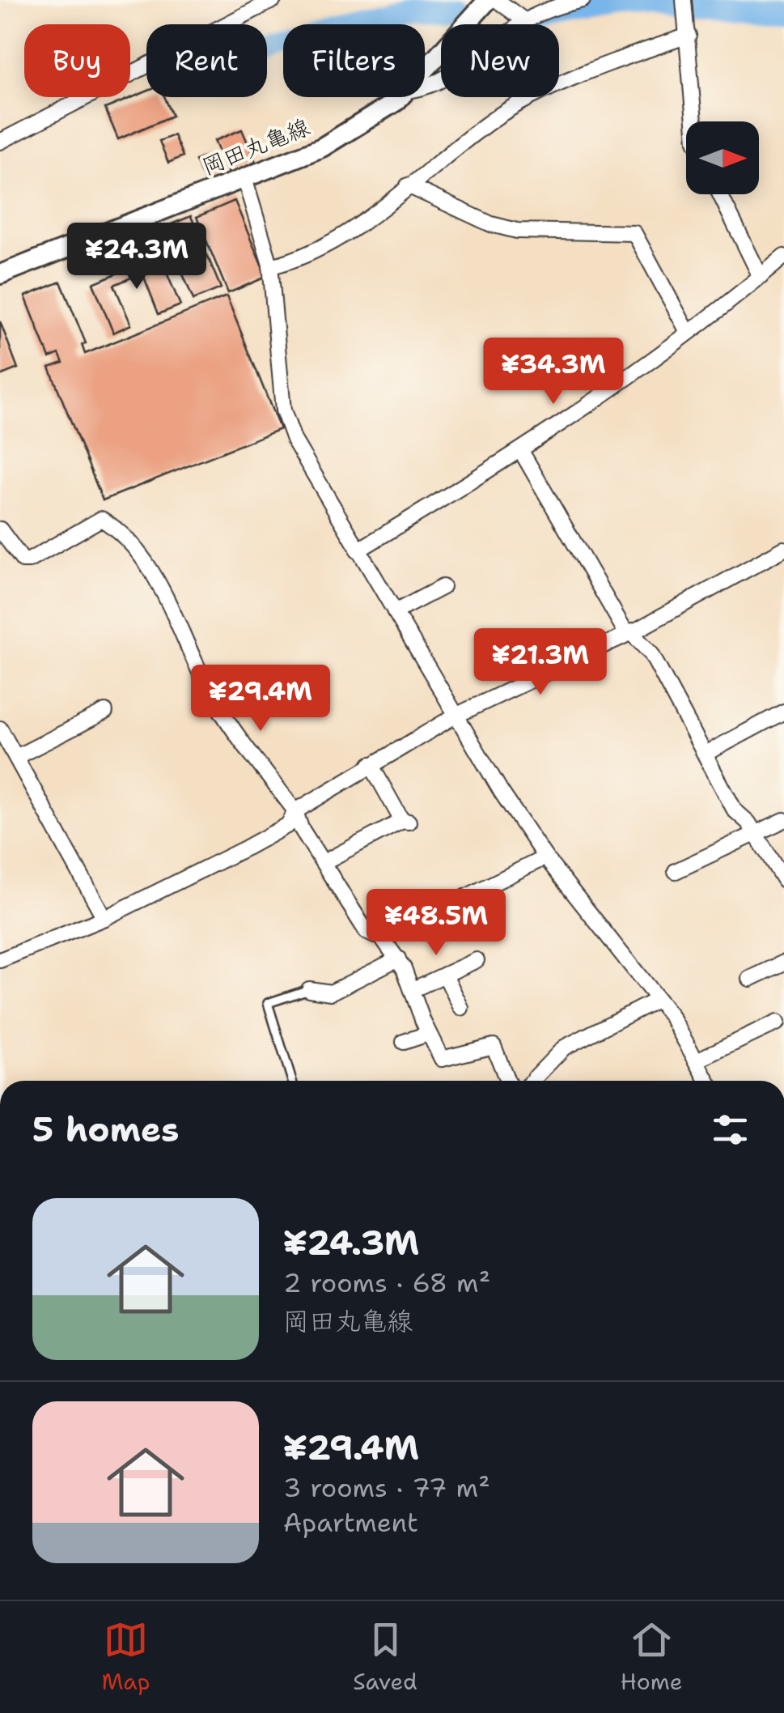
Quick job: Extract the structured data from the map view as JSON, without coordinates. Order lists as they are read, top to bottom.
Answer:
{
  "streets": {
    "main road": ["岡田丸亀線"]
  },
  "north": "right",
  "page": {
    "chip": [
      "Buy",
      "Rent",
      "Filters",
      "New"
    ],
    "price": [
      "¥24.3M",
      "¥34.3M",
      "¥21.3M",
      "¥29.4M",
      "¥48.5M"
    ],
    "heading": "5 homes",
    "list": [
      {
        "name": "¥24.3M",
        "note": "2 rooms · 68 m² · 岡田丸亀線"
      },
      {
        "name": "¥29.4M",
        "note": "3 rooms · 77 m² · Apartment"
      }
    ],
    "tabs": ["Map", "Saved", "Home"]
  }
}
